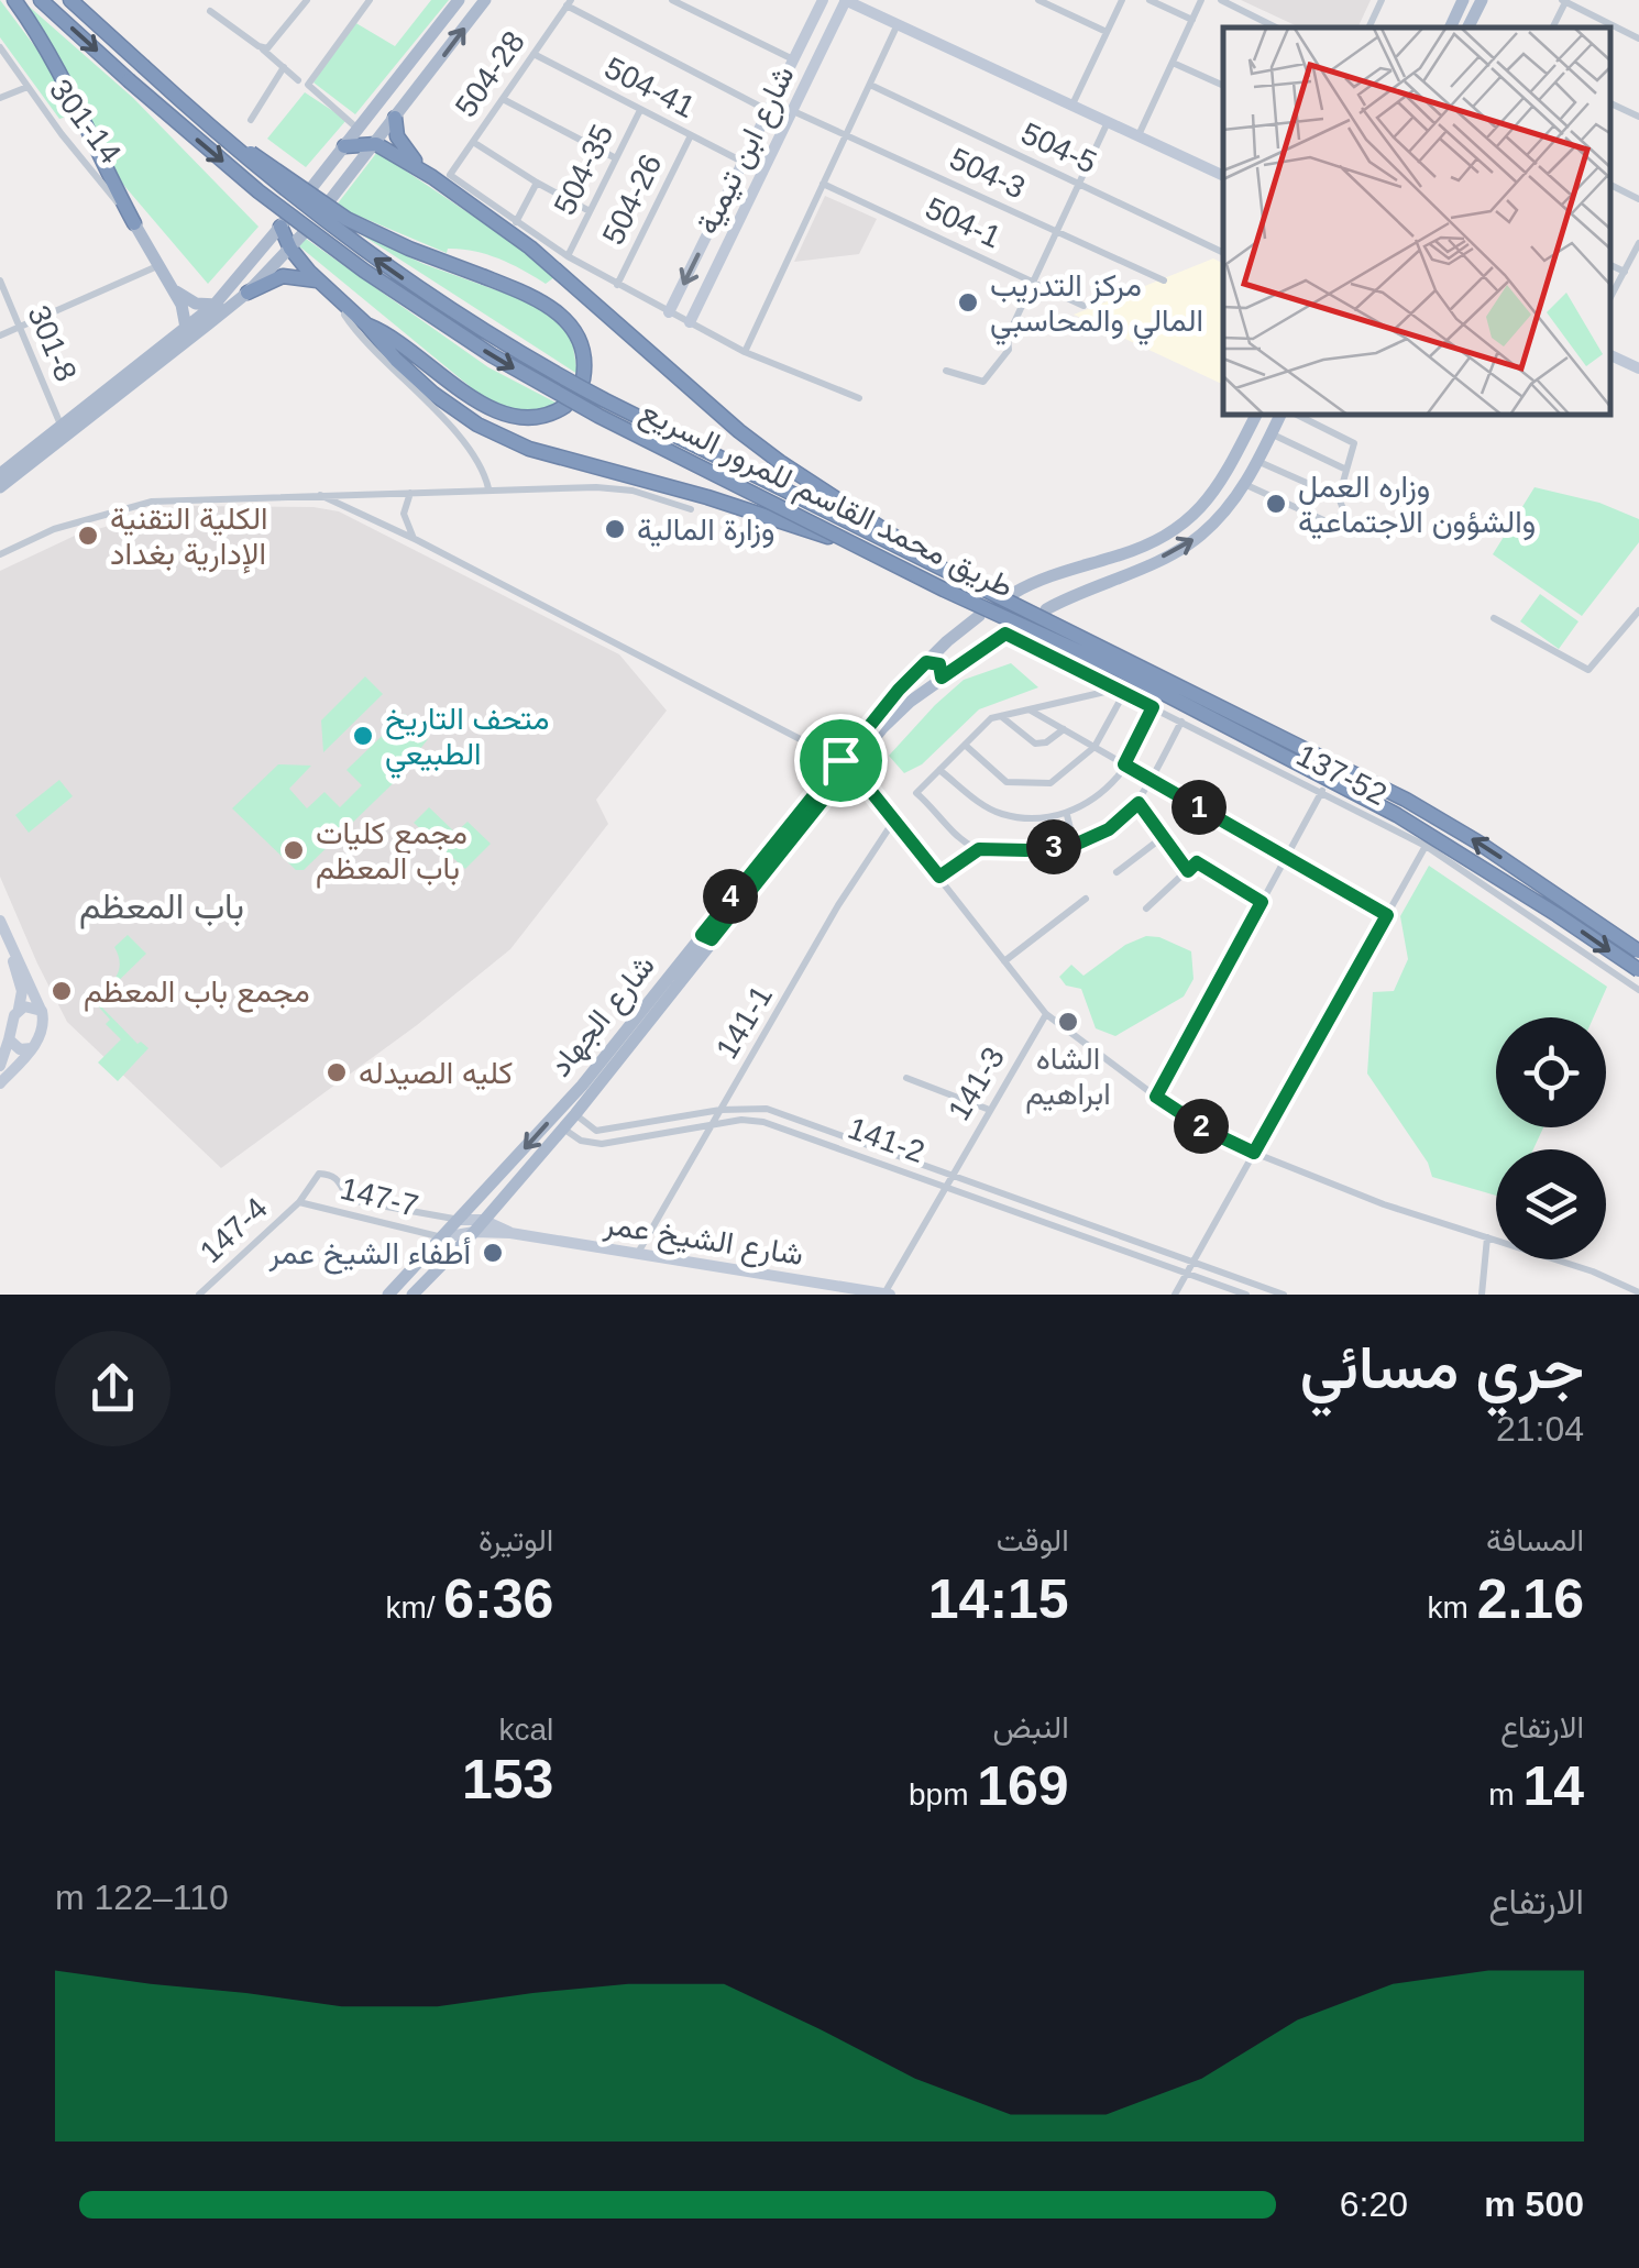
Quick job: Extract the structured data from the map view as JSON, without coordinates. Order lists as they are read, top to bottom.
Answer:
{
  "streets": {
    "highway": ["طريق محمد القاسم للمرور السريع"],
    "main road": ["شارع الجهاد"],
    "street": [
      "504-28",
      "504-41",
      "301-14",
      "504-5",
      "شارع ابن تيمية",
      "504-35",
      "504-3",
      "504-26",
      "504-1",
      "301-8",
      "137-52",
      "141-1",
      "141-3",
      "141-2",
      "147-7",
      "147-4",
      "شارع الشيخ عمر"
    ]
  },
  "crossings": [
    ["504-28", "504-41"],
    ["504-41", "شارع ابن تيمية"],
    ["504-41", "504-35"],
    ["504-41", "504-26"],
    ["شارع ابن تيمية", "504-35"],
    ["شارع ابن تيمية", "504-3"],
    ["504-35", "504-26"],
    ["137-52", "شارع الجهاد"],
    ["شارع الجهاد", "141-2"],
    ["شارع الجهاد", "147-7"],
    ["شارع الجهاد", "شارع الشيخ عمر"],
    ["141-1", "141-2"],
    ["141-1", "شارع الشيخ عمر"],
    ["141-3", "141-2"],
    ["141-3", "شارع الشيخ عمر"],
    ["147-7", "147-4"],
    ["147-7", "شارع الشيخ عمر"]
  ],
  "districts": ["باب المعظم"],
  "places": [
    "مركز التدريب المالي والمحاسبي",
    "وزاره العمل والشؤون الاجتماعية",
    "وزارة المالية",
    "الكلية التقنية الإدارية بغداد",
    "متحف التاريخ الطبيعي",
    "مجمع كليات باب المعظم",
    "مجمع باب المعظم",
    "الشاه ابراهيم",
    "كليه الصيدله",
    "أطفاء الشيخ عمر"
  ],
  "page": {
    "pins": [
      "1",
      "3",
      "4",
      "2"
    ],
    "heading": ["جري مسائي", "21:04"],
    "stats": [
      ["المسافة", "2.16 km"],
      ["الوقت", "14:15"],
      ["الوتيرة", "6:36 /km"],
      ["الارتفاع", "14 m"],
      ["النبض", "169 bpm"],
      ["kcal", "153"]
    ],
    "chart": ["الارتفاع", "110–122 m"],
    "list": [
      {
        "name": "500 m",
        "note": "6:20"
      }
    ]
  }
}
